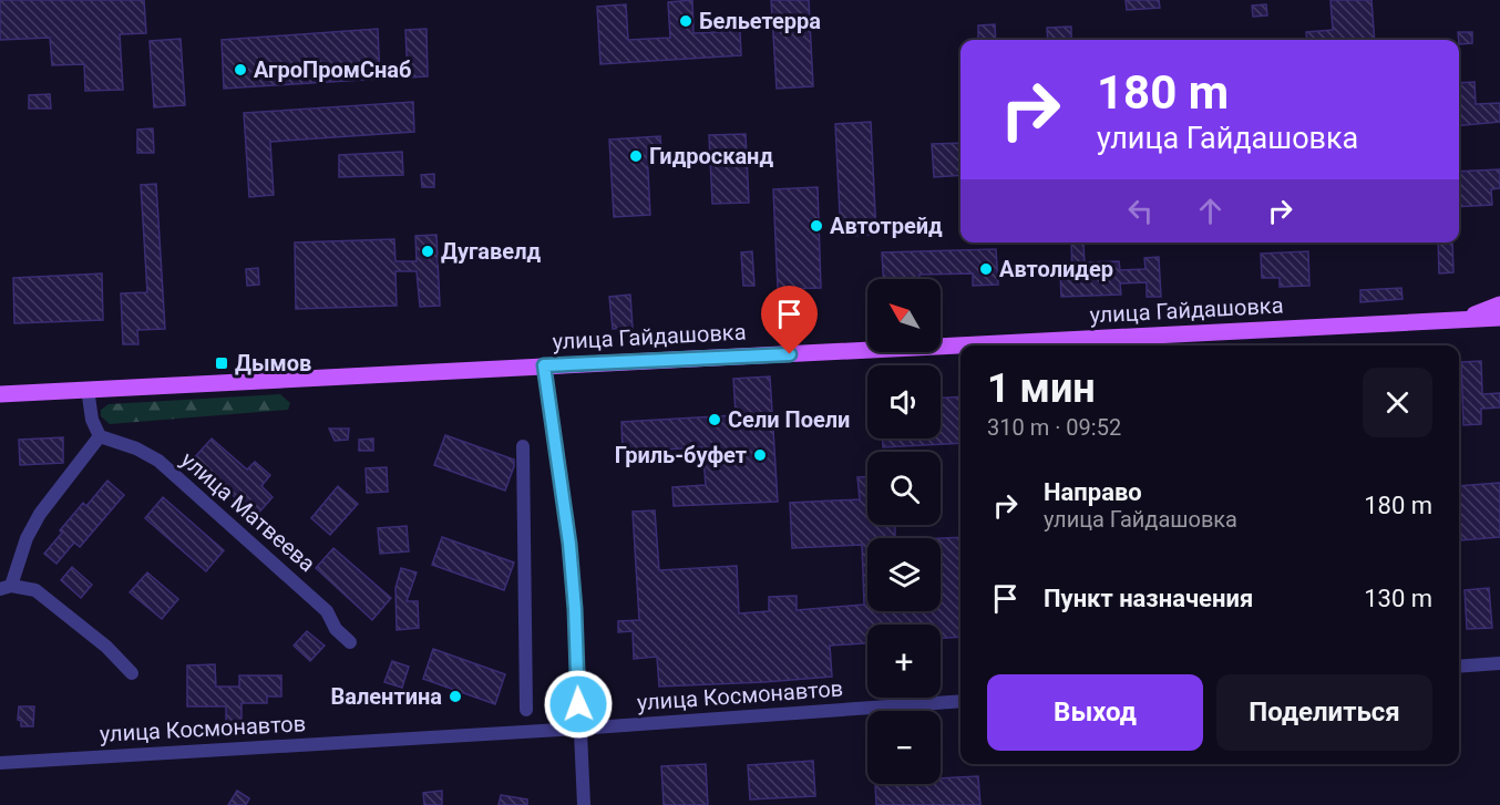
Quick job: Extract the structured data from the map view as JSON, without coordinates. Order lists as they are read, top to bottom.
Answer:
{
  "streets": {
    "main road": ["улица Гайдашовка"],
    "street": ["улица Матвеева", "улица Космонавтов"]
  },
  "places": {
    "other": [
      "Бельетерра",
      "АгроПромСнаб",
      "Гидросканд",
      "Автотрейд",
      "Дугавелд",
      "Автолидер",
      "Сели Поели",
      "Гриль-буфет",
      "Валентина"
    ],
    "transit": ["Дымов"]
  },
  "north": "top left",
  "page": {
    "turn": ["180 m", "улица Гайдашовка"],
    "map_buttons": ["+", "−"],
    "heading": ["1 мин", "310 m · 09:52"],
    "list": [
      {
        "name": "Направо",
        "note": "улица Гайдашовка",
        "value": "180 m"
      },
      {
        "name": "Пункт назначения",
        "value": "130 m"
      }
    ],
    "buttons": ["Выход", "Поделиться"]
  }
}
